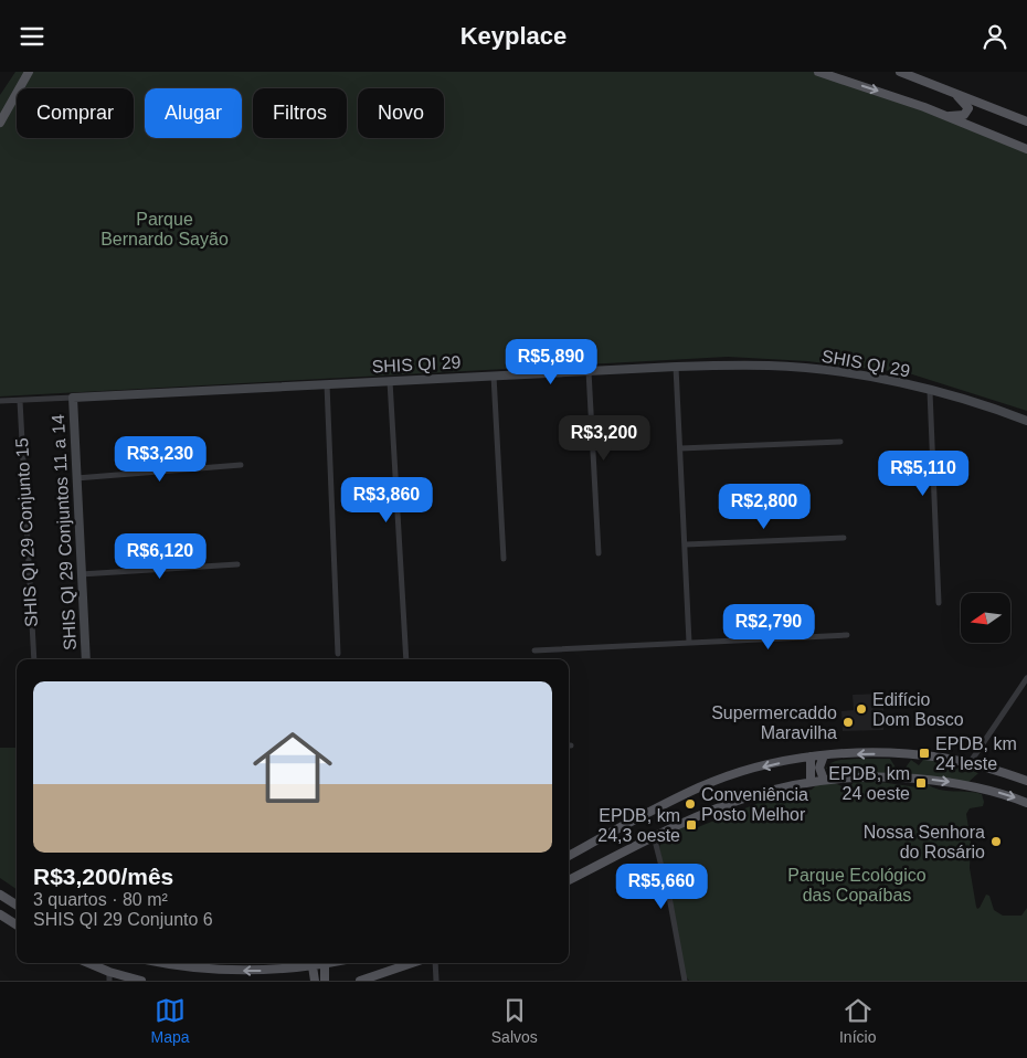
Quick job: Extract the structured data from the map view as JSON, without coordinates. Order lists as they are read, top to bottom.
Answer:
{
  "streets": {
    "street": ["SHIS QI 29", "SHIS QI 29 Conjunto 15", "SHIS QI 29 Conjuntos 11 a 14"]
  },
  "crossings": [
    ["SHIS QI 29", "SHIS QI 29 Conjunto 15"],
    ["SHIS QI 29", "SHIS QI 29 Conjuntos 11 a 14"]
  ],
  "parks": ["Parque Bernardo Sayão", "Parque Ecológico das Copaíbas"],
  "places": {
    "other": [
      "Edifício Dom Bosco",
      "Supermercaddo Maravilha",
      "Conveniência Posto Melhor",
      "Nossa Senhora do Rosário"
    ],
    "transit": ["EPDB, km 24 leste", "EPDB, km 24 oeste", "EPDB, km 24,3 oeste"]
  },
  "north": "left",
  "page": {
    "header": "Keyplace",
    "chip": [
      "Comprar",
      "Alugar",
      "Filtros",
      "Novo"
    ],
    "price": [
      "R$5,890",
      "R$3,200",
      "R$3,230",
      "R$5,110",
      "R$3,860",
      "R$2,800",
      "R$6,120",
      "R$2,790",
      "R$5,660"
    ],
    "list": [
      {
        "name": "R$3,200/mês",
        "note": "3 quartos · 80 m² · SHIS QI 29 Conjunto 6"
      }
    ],
    "tabs": ["Mapa", "Salvos", "Início"]
  }
}
